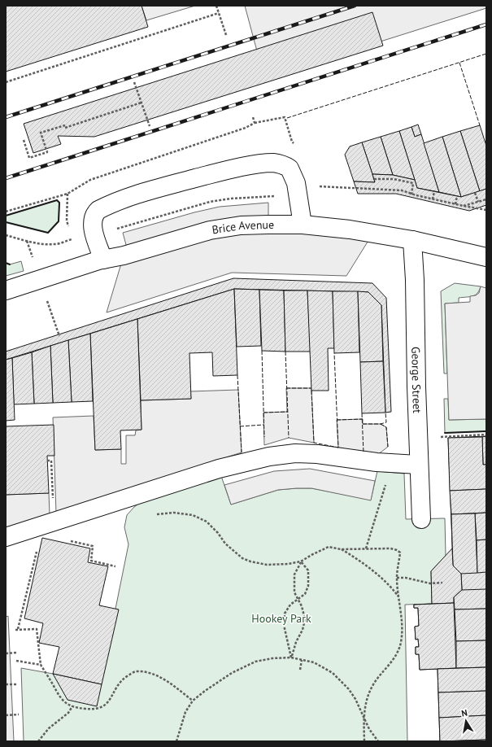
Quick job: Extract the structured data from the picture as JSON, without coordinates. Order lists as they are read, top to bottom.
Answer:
{
  "streets": {
    "street": ["Brice Avenue", "George Street"]
  },
  "crossings": [
    ["Brice Avenue", "George Street"]
  ],
  "parks": ["Hookey Park"],
  "north": "top"
}
